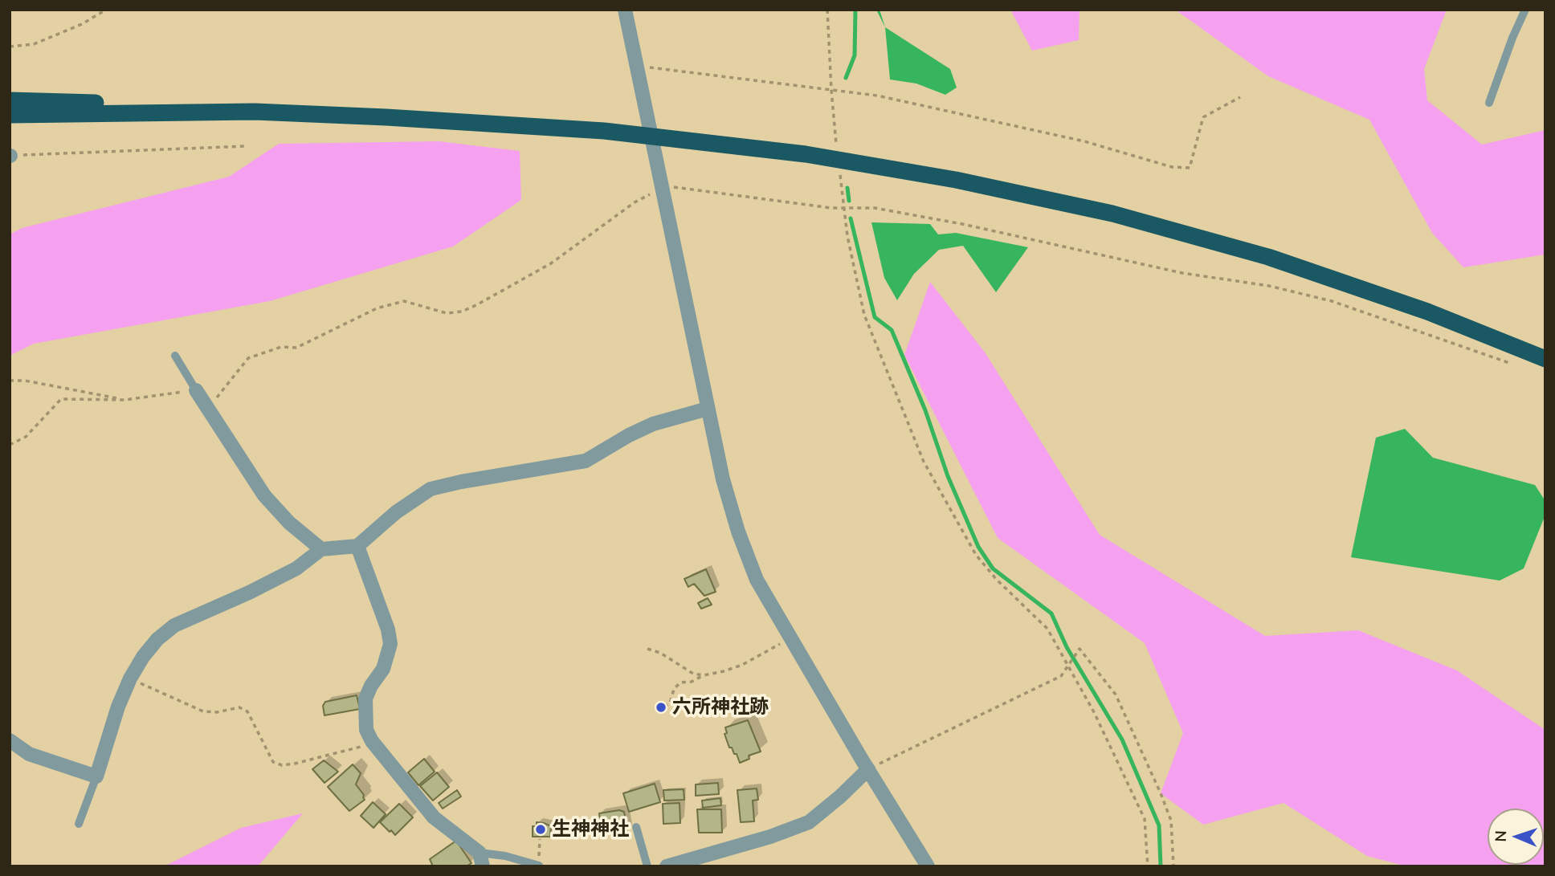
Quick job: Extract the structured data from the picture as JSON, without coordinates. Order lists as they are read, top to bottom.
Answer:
{
  "places": ["六所神社跡", "生神神社"],
  "north": "left"
}
